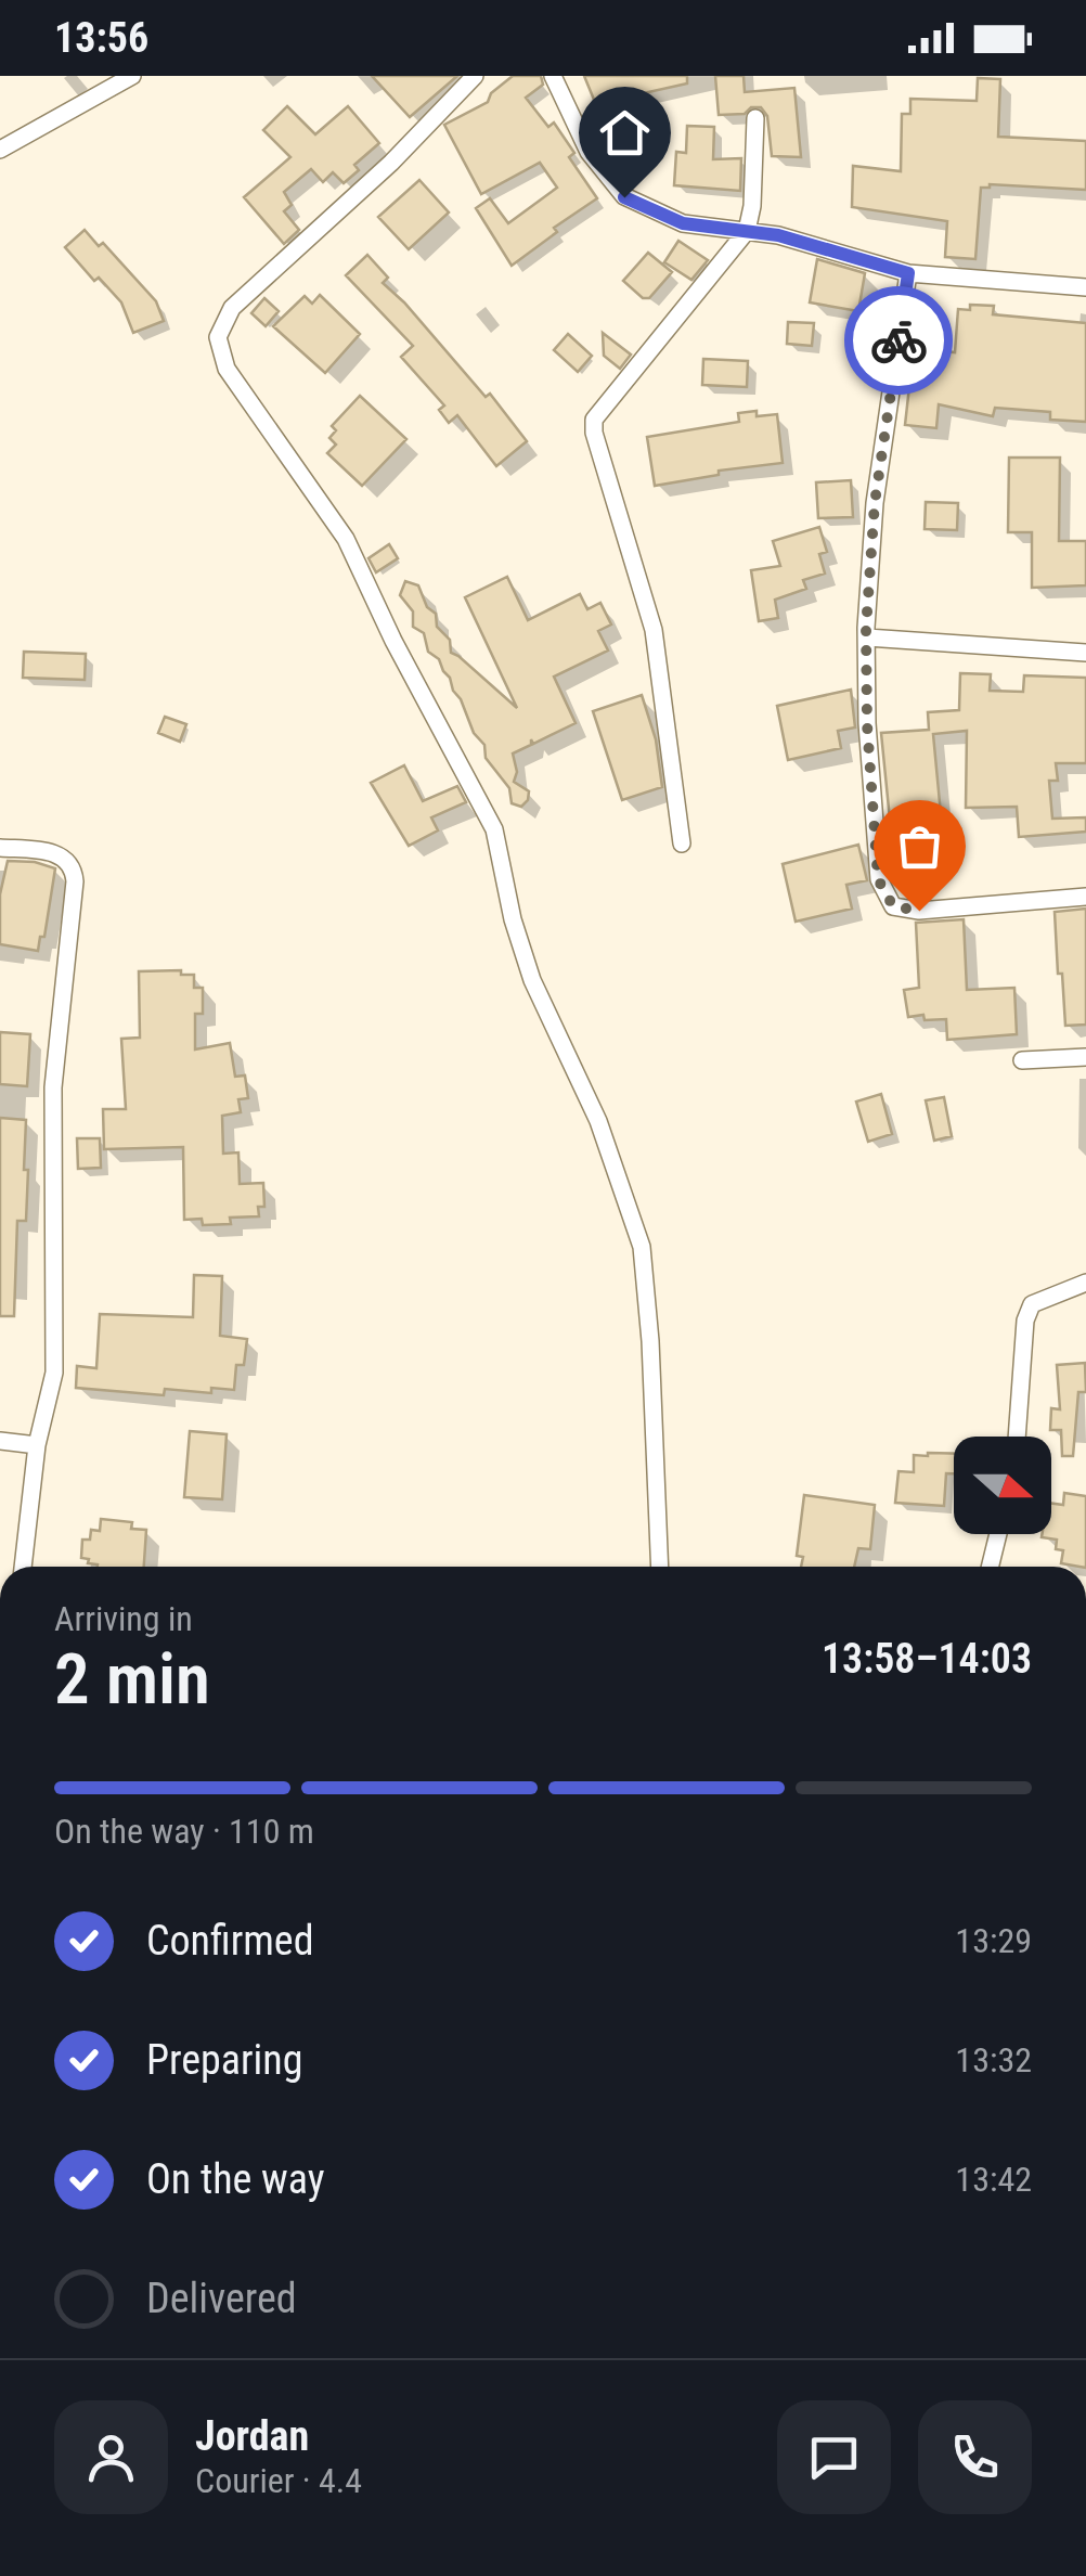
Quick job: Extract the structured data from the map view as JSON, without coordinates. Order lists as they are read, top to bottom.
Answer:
{
  "north": "right",
  "page": {
    "status": "13:56",
    "heading": ["2 min", "Arriving in", "13:58–14:03"],
    "panel": ["Jordan", "Courier · 4.4"],
    "bar": "On the way · 110 m",
    "list": [
      ["Confirmed", "13:29"],
      ["Preparing", "13:32"],
      ["On the way", "13:42"],
      "Delivered"
    ]
  }
}
